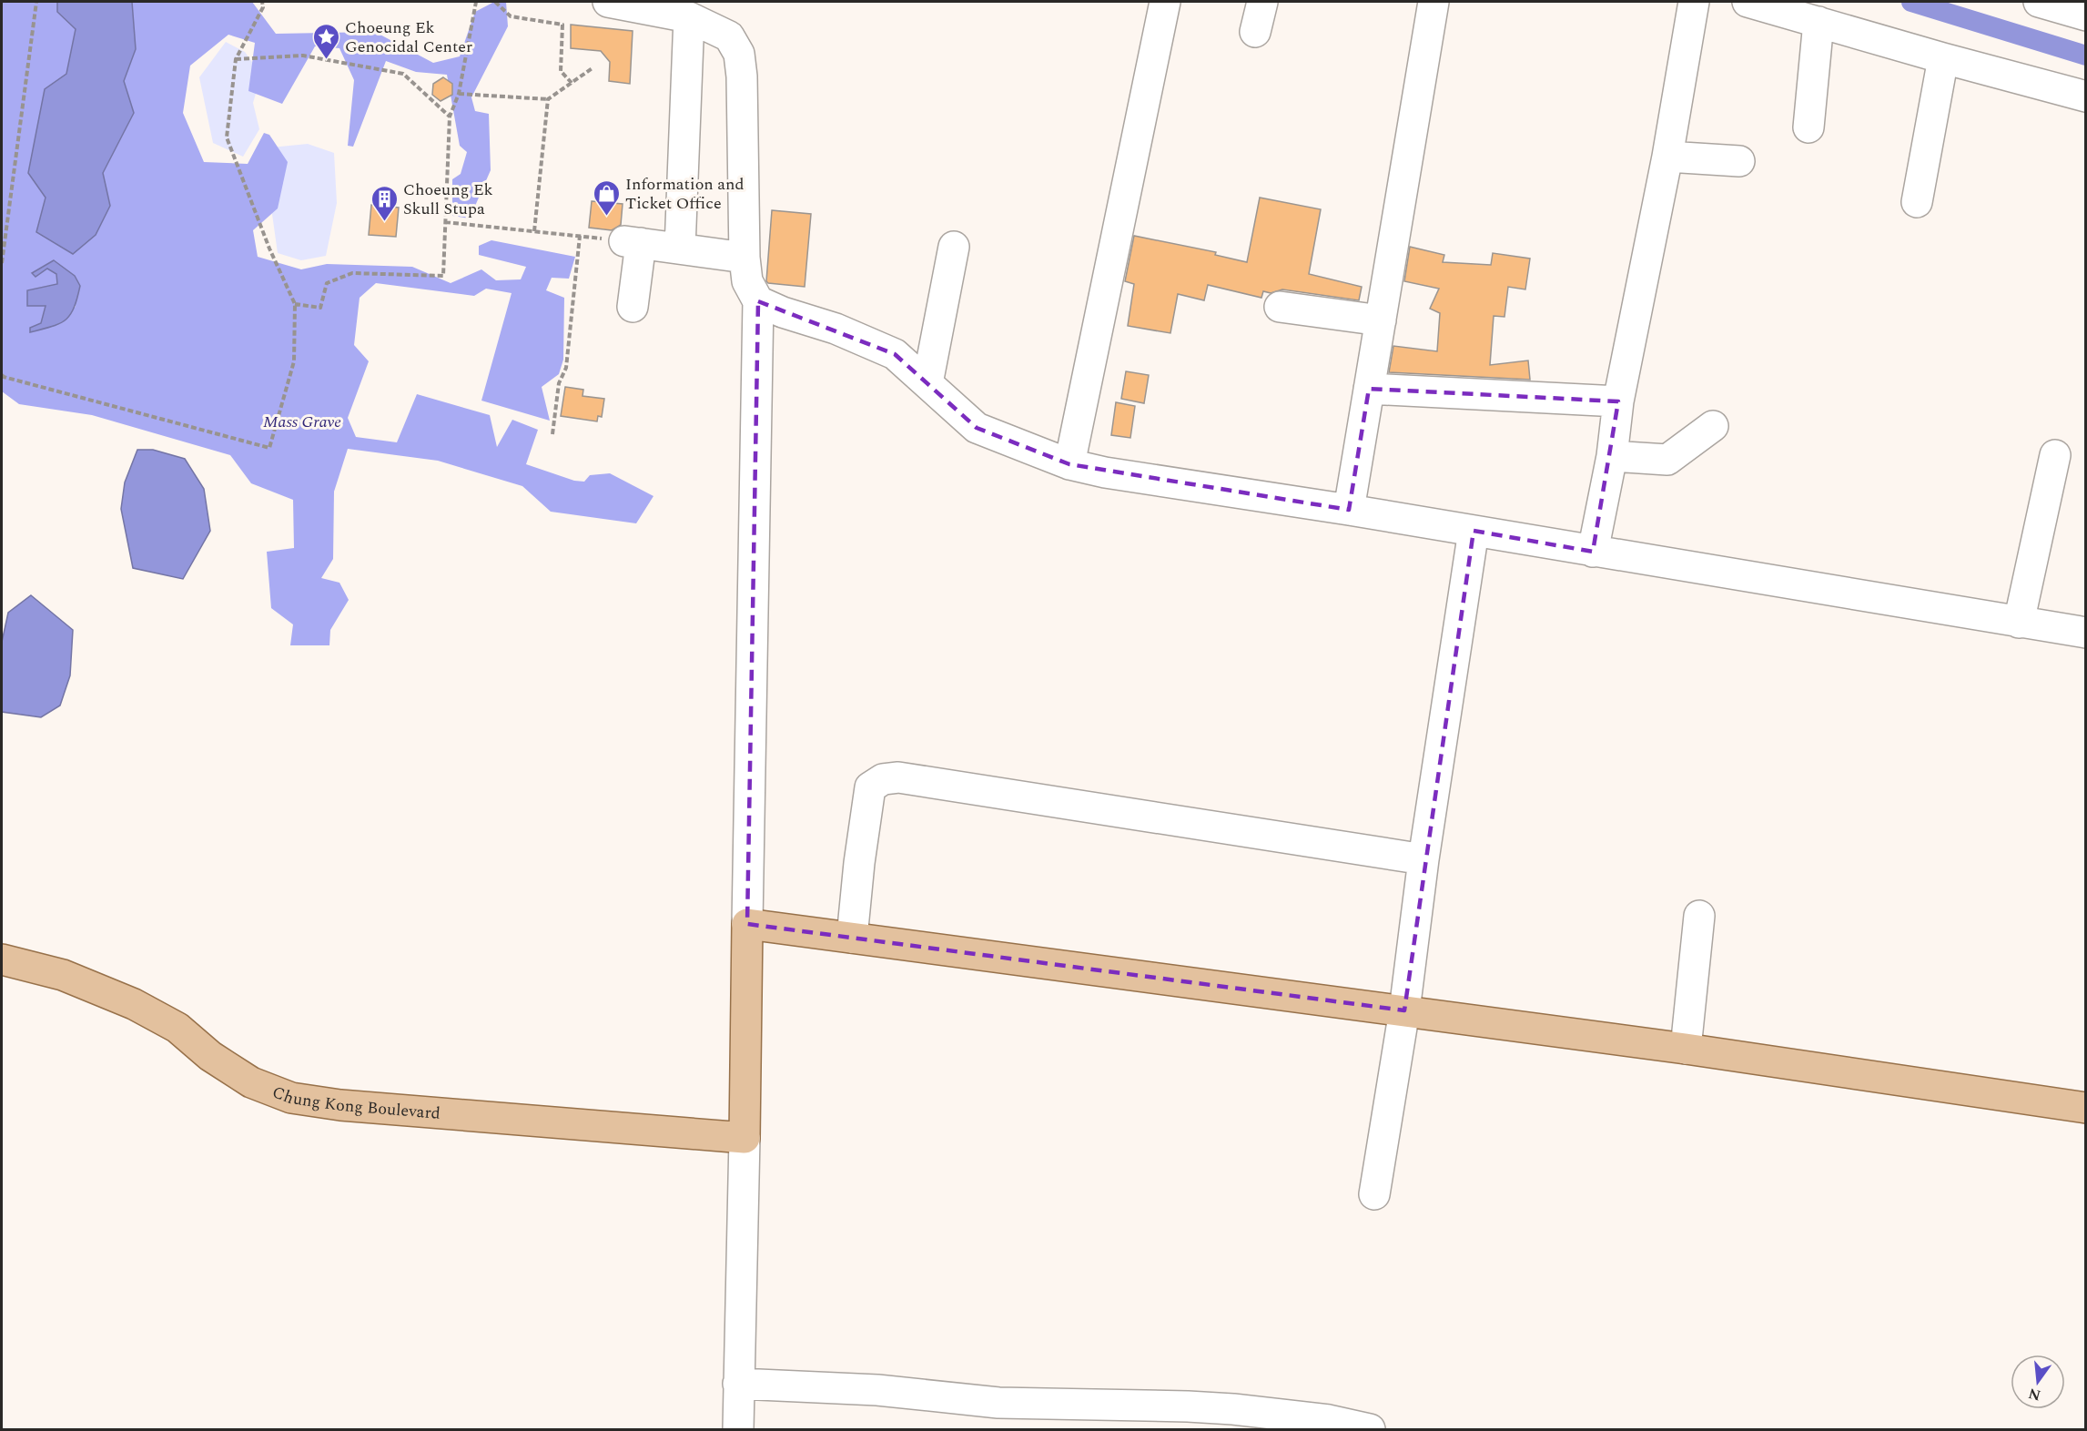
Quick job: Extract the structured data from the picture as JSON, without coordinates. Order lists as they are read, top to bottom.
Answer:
{
  "streets": {
    "main road": ["Chung Kong Boulevard"]
  },
  "parks": ["Mass Grave"],
  "places": {
    "place": ["Choeung Ek Genocidal Center"],
    "shop": ["Information and Ticket Office"],
    "building": ["Choeung Ek Skull Stupa"]
  },
  "north": "bottom"
}
